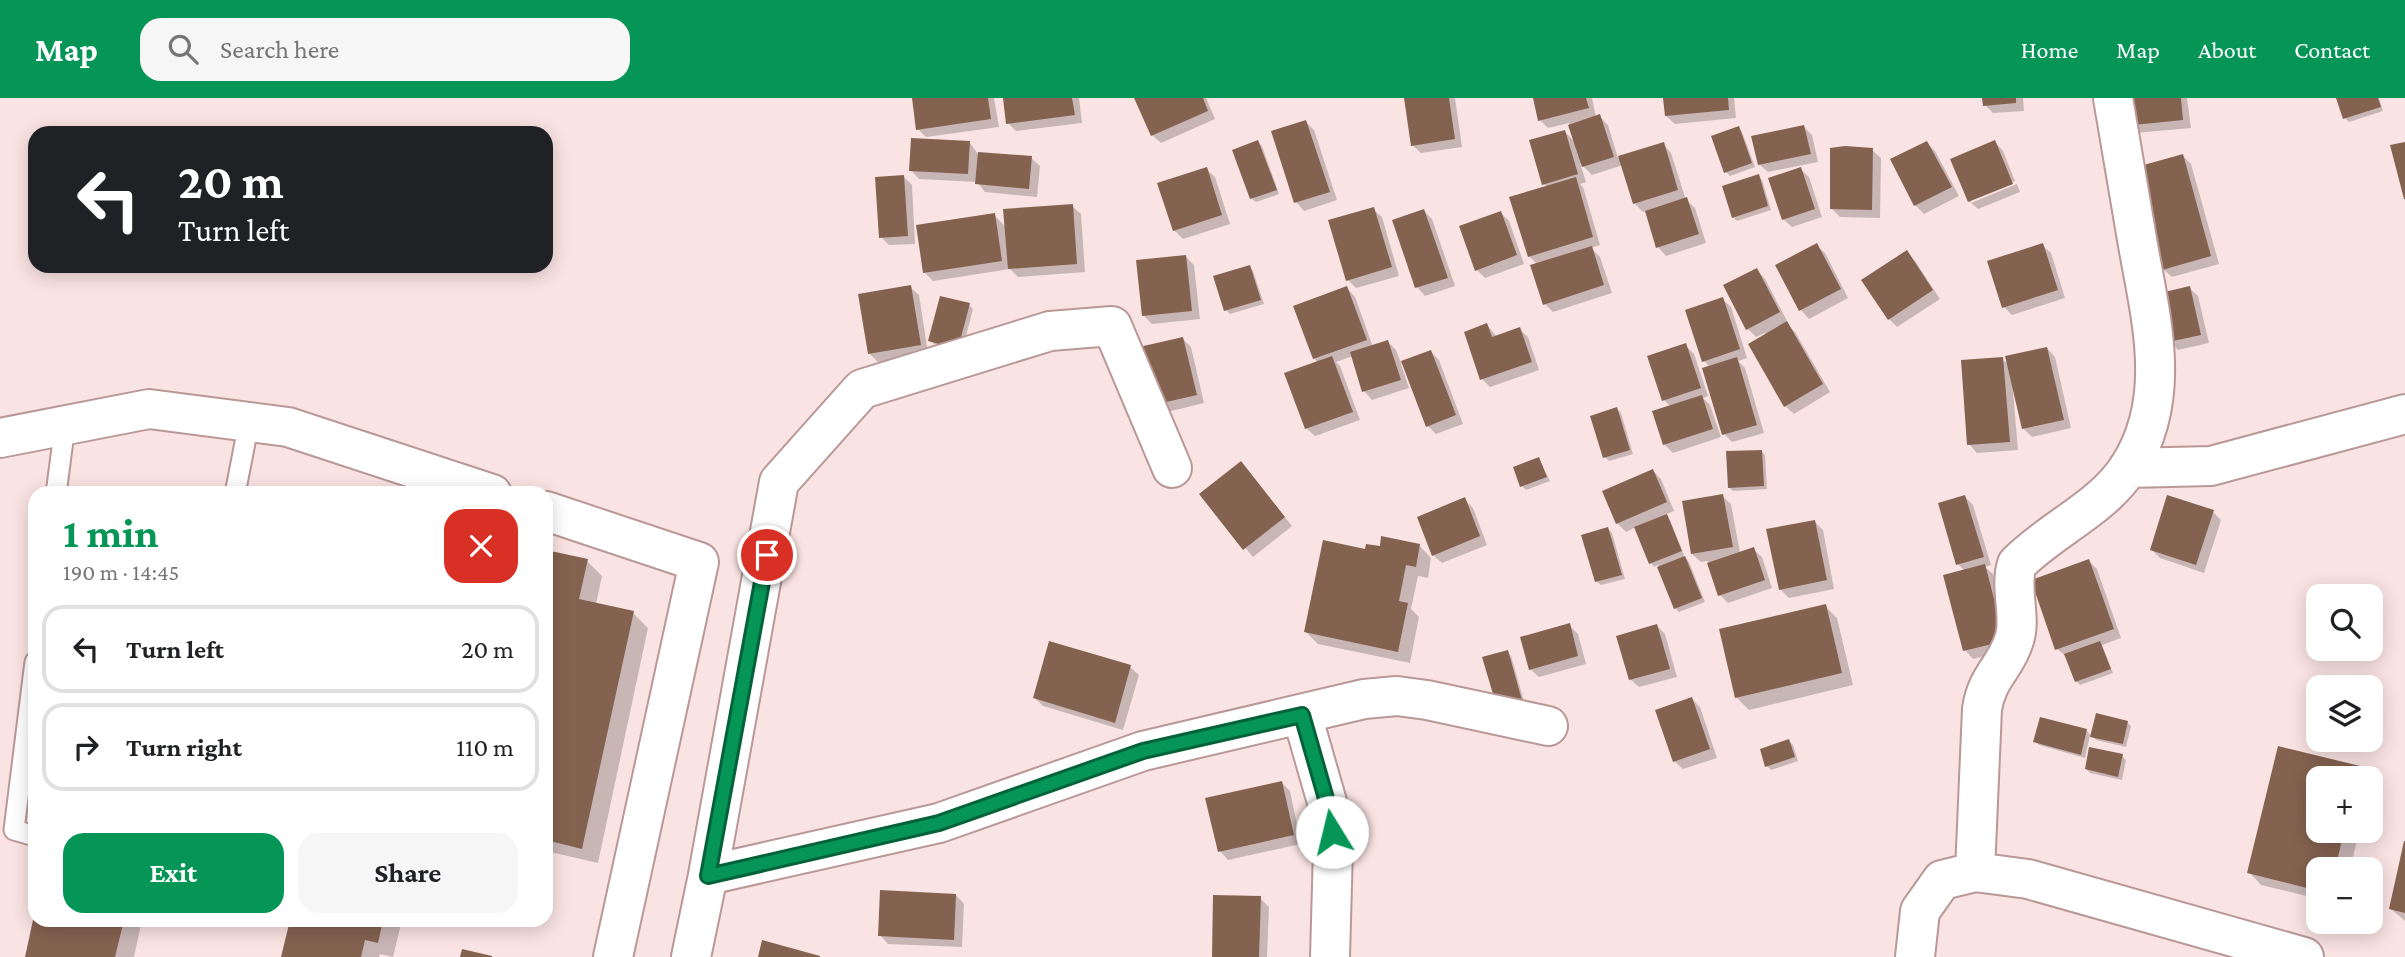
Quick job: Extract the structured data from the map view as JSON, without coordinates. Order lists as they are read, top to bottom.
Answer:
{
  "page": {
    "header": "Map",
    "search": "Search here",
    "nav": [
      "Home",
      "Map",
      "About",
      "Contact"
    ],
    "turn": ["20 m", "Turn left"],
    "heading": ["1 min", "190 m · 14:45"],
    "map_buttons": ["+", "−"],
    "list": [
      {
        "name": "Turn left",
        "value": "20 m"
      },
      {
        "name": "Turn right",
        "value": "110 m"
      }
    ],
    "buttons": ["Exit", "Share"]
  }
}
